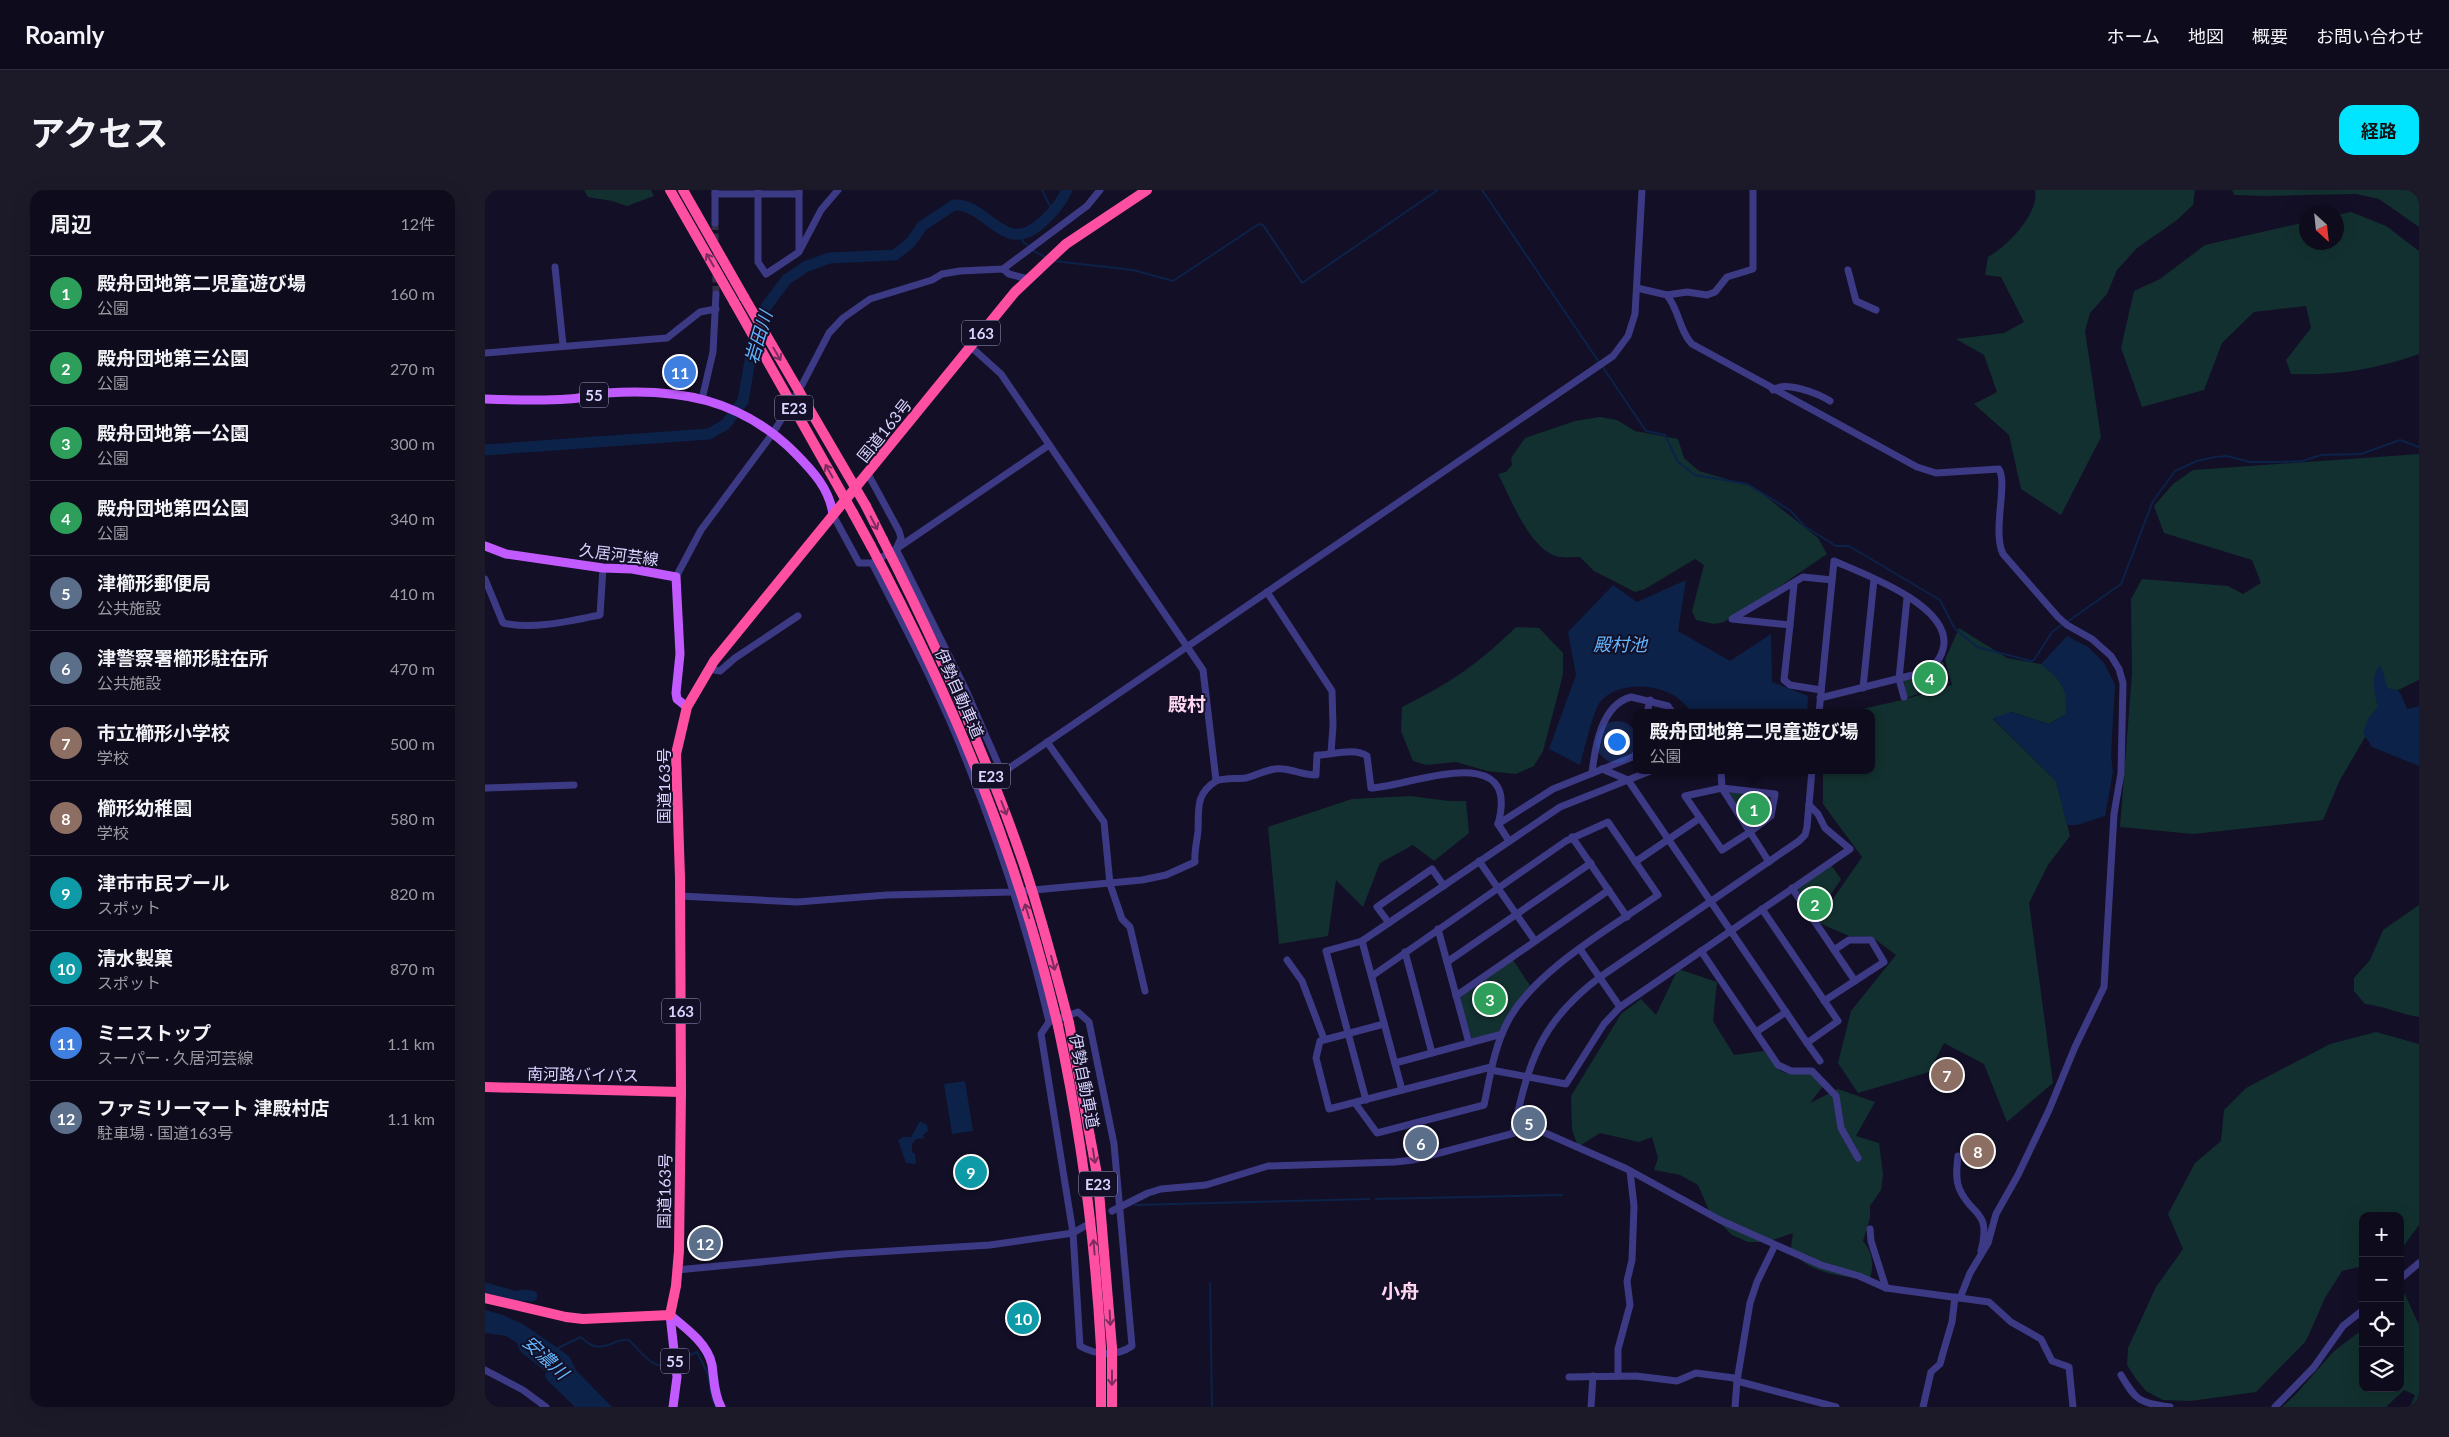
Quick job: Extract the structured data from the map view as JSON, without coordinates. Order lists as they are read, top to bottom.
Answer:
{
  "streets": {
    "highway": [
      "163",
      "E23",
      "国道163号",
      "伊勢自動車道",
      "南河路バイパス"
    ],
    "main road": ["55", "久居河芸線"]
  },
  "crossings": [
    ["55", "国道163号"],
    ["国道163号", "久居河芸線"],
    ["国道163号", "南河路バイパス"]
  ],
  "districts": ["殿村", "小舟"],
  "water": ["岩田川", "殿村池", "安濃川"],
  "north": "bottom right",
  "page": {
    "header": "Roamly",
    "nav": [
      "ホーム",
      "地図",
      "概要",
      "お問い合わせ"
    ],
    "title": "アクセス",
    "buttons": "経路",
    "heading": ["周辺", "12件"],
    "list": [
      {
        "mark": "1",
        "name": "殿舟団地第二児童遊び場",
        "note": "公園",
        "value": "160 m"
      },
      {
        "mark": "2",
        "name": "殿舟団地第三公園",
        "note": "公園",
        "value": "270 m"
      },
      {
        "mark": "3",
        "name": "殿舟団地第一公園",
        "note": "公園",
        "value": "300 m"
      },
      {
        "mark": "4",
        "name": "殿舟団地第四公園",
        "note": "公園",
        "value": "340 m"
      },
      {
        "mark": "5",
        "name": "津櫛形郵便局",
        "note": "公共施設",
        "value": "410 m"
      },
      {
        "mark": "6",
        "name": "津警察署櫛形駐在所",
        "note": "公共施設",
        "value": "470 m"
      },
      {
        "mark": "7",
        "name": "市立櫛形小学校",
        "note": "学校",
        "value": "500 m"
      },
      {
        "mark": "8",
        "name": "櫛形幼稚園",
        "note": "学校",
        "value": "580 m"
      },
      {
        "mark": "9",
        "name": "津市市民プール",
        "note": "スポット",
        "value": "820 m"
      },
      {
        "mark": "10",
        "name": "清水製菓",
        "note": "スポット",
        "value": "870 m"
      },
      {
        "mark": "11",
        "name": "ミニストップ",
        "note": "スーパー · 久居河芸線",
        "value": "1.1 km"
      },
      {
        "mark": "12",
        "name": "ファミリーマート 津殿村店",
        "note": "駐車場 · 国道163号",
        "value": "1.1 km"
      }
    ],
    "pins": [
      "11",
      "4",
      "1",
      "2",
      "3",
      "7",
      "5",
      "6",
      "8",
      "9",
      "12",
      "10"
    ],
    "popup": ["殿舟団地第二児童遊び場", "公園"],
    "map_buttons": ["+", "−"]
  }
}
